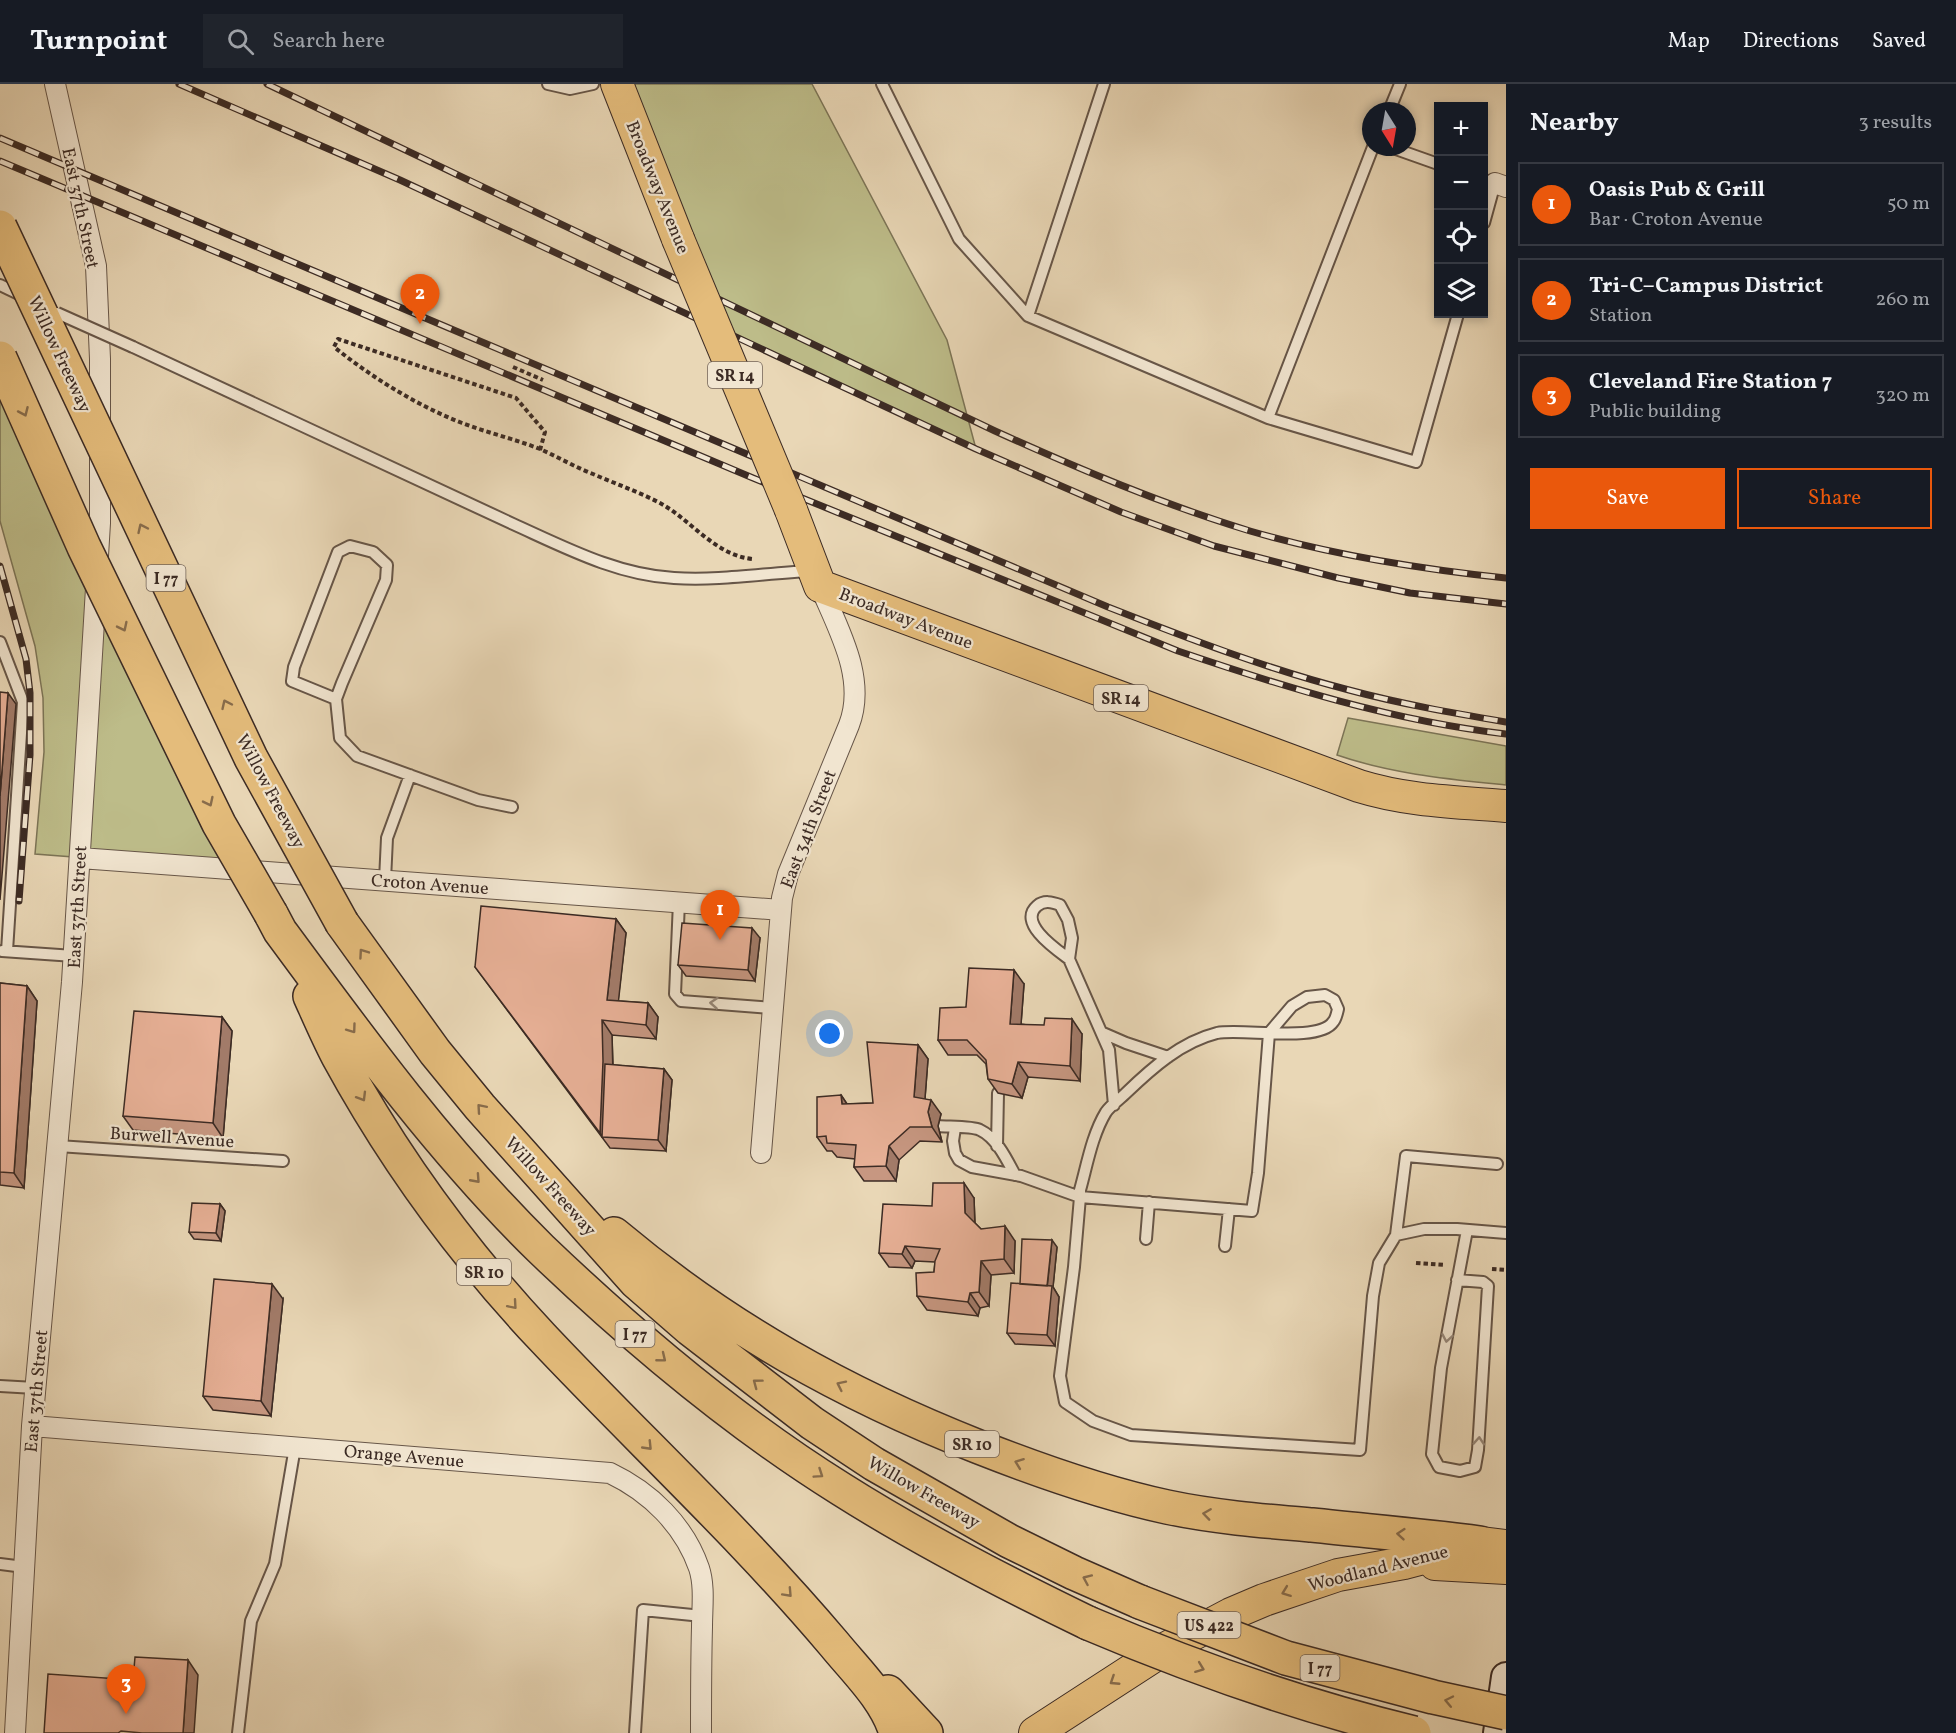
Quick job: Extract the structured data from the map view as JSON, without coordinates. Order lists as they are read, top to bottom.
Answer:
{
  "streets": {
    "highway": ["Willow Freeway", "I 77", "SR 10"],
    "main road": [
      "Broadway Avenue",
      "SR 14",
      "Woodland Avenue",
      "US 422"
    ],
    "street": [
      "East 37th Street",
      "East 34th Street",
      "Croton Avenue",
      "Orange Avenue"
    ],
    "lane": ["Burwell Avenue"]
  },
  "crossings": [
    ["Broadway Avenue", "East 34th Street"],
    ["East 37th Street", "Croton Avenue"],
    ["East 37th Street", "Burwell Avenue"],
    ["East 37th Street", "Orange Avenue"],
    ["Willow Freeway", "SR 10"],
    ["I 77", "SR 10"],
    ["East 34th Street", "Croton Avenue"],
    ["SR 10", "Woodland Avenue"]
  ],
  "one_way": ["Woodland Avenue"],
  "north": "bottom",
  "page": {
    "header": "Turnpoint",
    "search": "Search here",
    "nav": ["Map", "Directions", "Saved"],
    "heading": ["Nearby", "3 results"],
    "map_buttons": ["+", "−"],
    "list": [
      {
        "mark": "1",
        "name": "Oasis Pub & Grill",
        "note": "Bar · Croton Avenue",
        "value": "50 m"
      },
      {
        "mark": "2",
        "name": "Tri-C–Campus District",
        "note": "Station",
        "value": "260 m"
      },
      {
        "mark": "3",
        "name": "Cleveland Fire Station 7",
        "note": "Public building",
        "value": "320 m"
      }
    ],
    "pins": ["2", "1", "3"],
    "buttons": ["Save", "Share"]
  }
}
